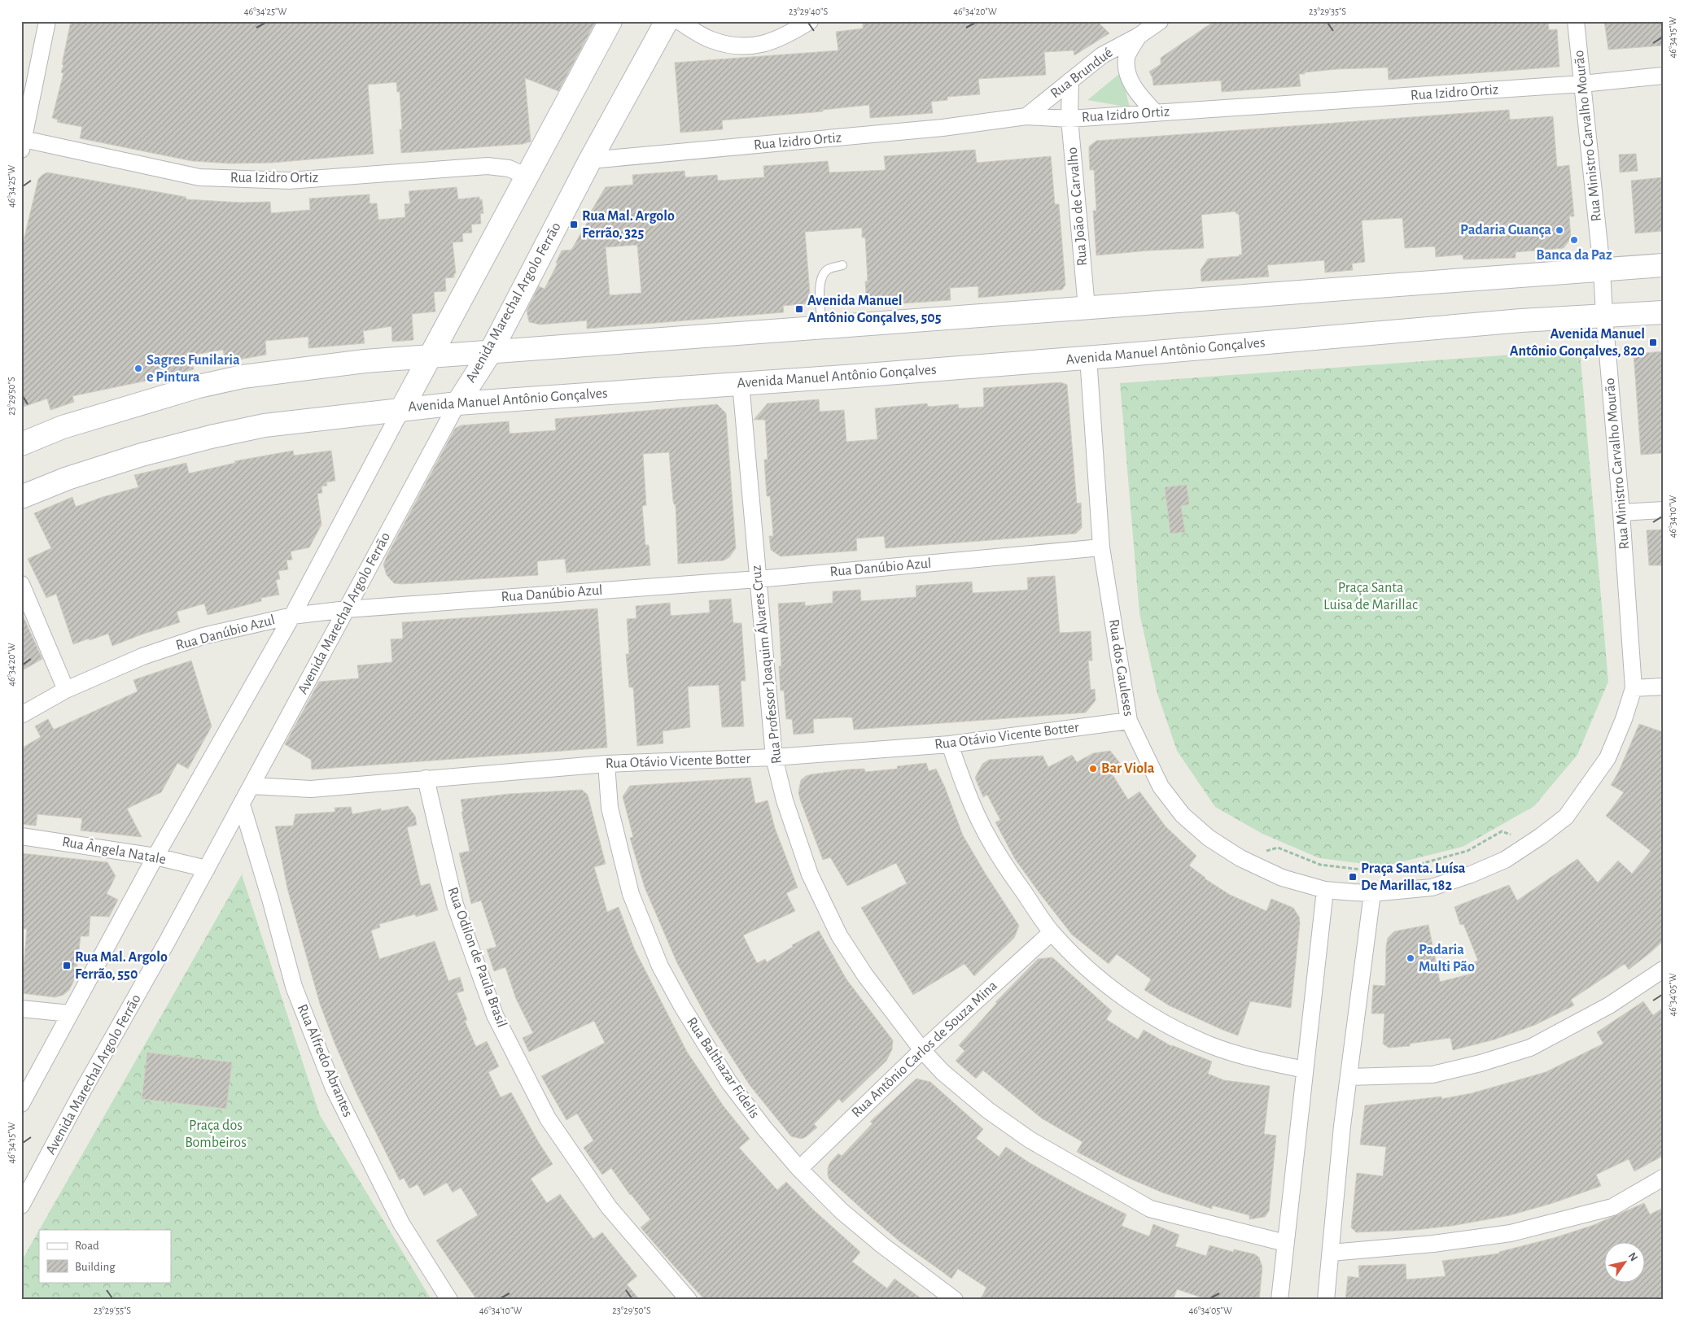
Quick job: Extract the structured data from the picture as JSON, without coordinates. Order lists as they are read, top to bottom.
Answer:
{
  "streets": {
    "main road": ["Avenida Marechal Argolo Ferrão", "Avenida Manuel Antônio Gonçalves"],
    "street": [
      "Rua Brundué",
      "Rua Izidro Ortiz",
      "Rua Ministro Carvalho Mourão",
      "Rua João de Carvalho",
      "Rua Danúbio Azul",
      "Rua Professor Joaquim Álvares Cruz",
      "Rua dos Gauleses",
      "Rua Otávio Vicente Botter",
      "Rua Ângela Natale",
      "Rua Odilon de Paula Brasil",
      "Rua Antônio Carlos de Souza Mina",
      "Rua Alfredo Abrantes",
      "Rua Balthazar Fidelis"
    ]
  },
  "crossings": [
    ["Rua Brundué", "Rua Izidro Ortiz"],
    ["Rua Brundué", "Rua João de Carvalho"],
    ["Rua Izidro Ortiz", "Rua Ministro Carvalho Mourão"],
    ["Rua Izidro Ortiz", "Rua João de Carvalho"],
    ["Rua Izidro Ortiz", "Avenida Marechal Argolo Ferrão"],
    ["Rua Ministro Carvalho Mourão", "Avenida Manuel Antônio Gonçalves"],
    ["Rua Ministro Carvalho Mourão", "Rua dos Gauleses"],
    ["Avenida Marechal Argolo Ferrão", "Avenida Manuel Antônio Gonçalves"],
    ["Avenida Marechal Argolo Ferrão", "Rua Danúbio Azul"],
    ["Avenida Marechal Argolo Ferrão", "Rua Otávio Vicente Botter"],
    ["Avenida Marechal Argolo Ferrão", "Rua Ângela Natale"],
    ["Avenida Marechal Argolo Ferrão", "Rua Alfredo Abrantes"],
    ["Avenida Manuel Antônio Gonçalves", "Rua Professor Joaquim Álvares Cruz"],
    ["Rua Danúbio Azul", "Rua Professor Joaquim Álvares Cruz"],
    ["Rua Danúbio Azul", "Rua dos Gauleses"],
    ["Rua Professor Joaquim Álvares Cruz", "Rua Otávio Vicente Botter"],
    ["Rua Professor Joaquim Álvares Cruz", "Rua Antônio Carlos de Souza Mina"],
    ["Rua dos Gauleses", "Rua Otávio Vicente Botter"],
    ["Rua Otávio Vicente Botter", "Rua Odilon de Paula Brasil"],
    ["Rua Otávio Vicente Botter", "Rua Balthazar Fidelis"],
    ["Rua Antônio Carlos de Souza Mina", "Rua Balthazar Fidelis"]
  ],
  "parks": ["Praça Santa Luisa de Marillac", "Praça dos Bombeiros"],
  "places": {
    "transit": [
      "Rua Mal. Argolo Ferrão, 325",
      "Avenida Manuel Antônio Gonçalves, 505",
      "Avenida Manuel Antônio Gonçalves, 820",
      "Praça Santa. Luísa De Marillac, 182",
      "Rua Mal. Argolo Ferrão, 550"
    ],
    "other": [
      "Padaria Guança",
      "Banca da Paz",
      "Sagres Funilaria e Pintura",
      "Bar Viola",
      "Padaria Multi Pão"
    ]
  },
  "legend": ["Road", "Building"],
  "north": "top right",
  "coordinates": [
    "46°34'25\"W",
    "23°29'40\"S",
    "46°34'20\"W",
    "23°29'35\"S",
    "46°34'15\"W",
    "23°29'50\"S",
    "46°34'10\"W",
    "46°34'05\"W",
    "23°29'55\"S"
  ]
}
